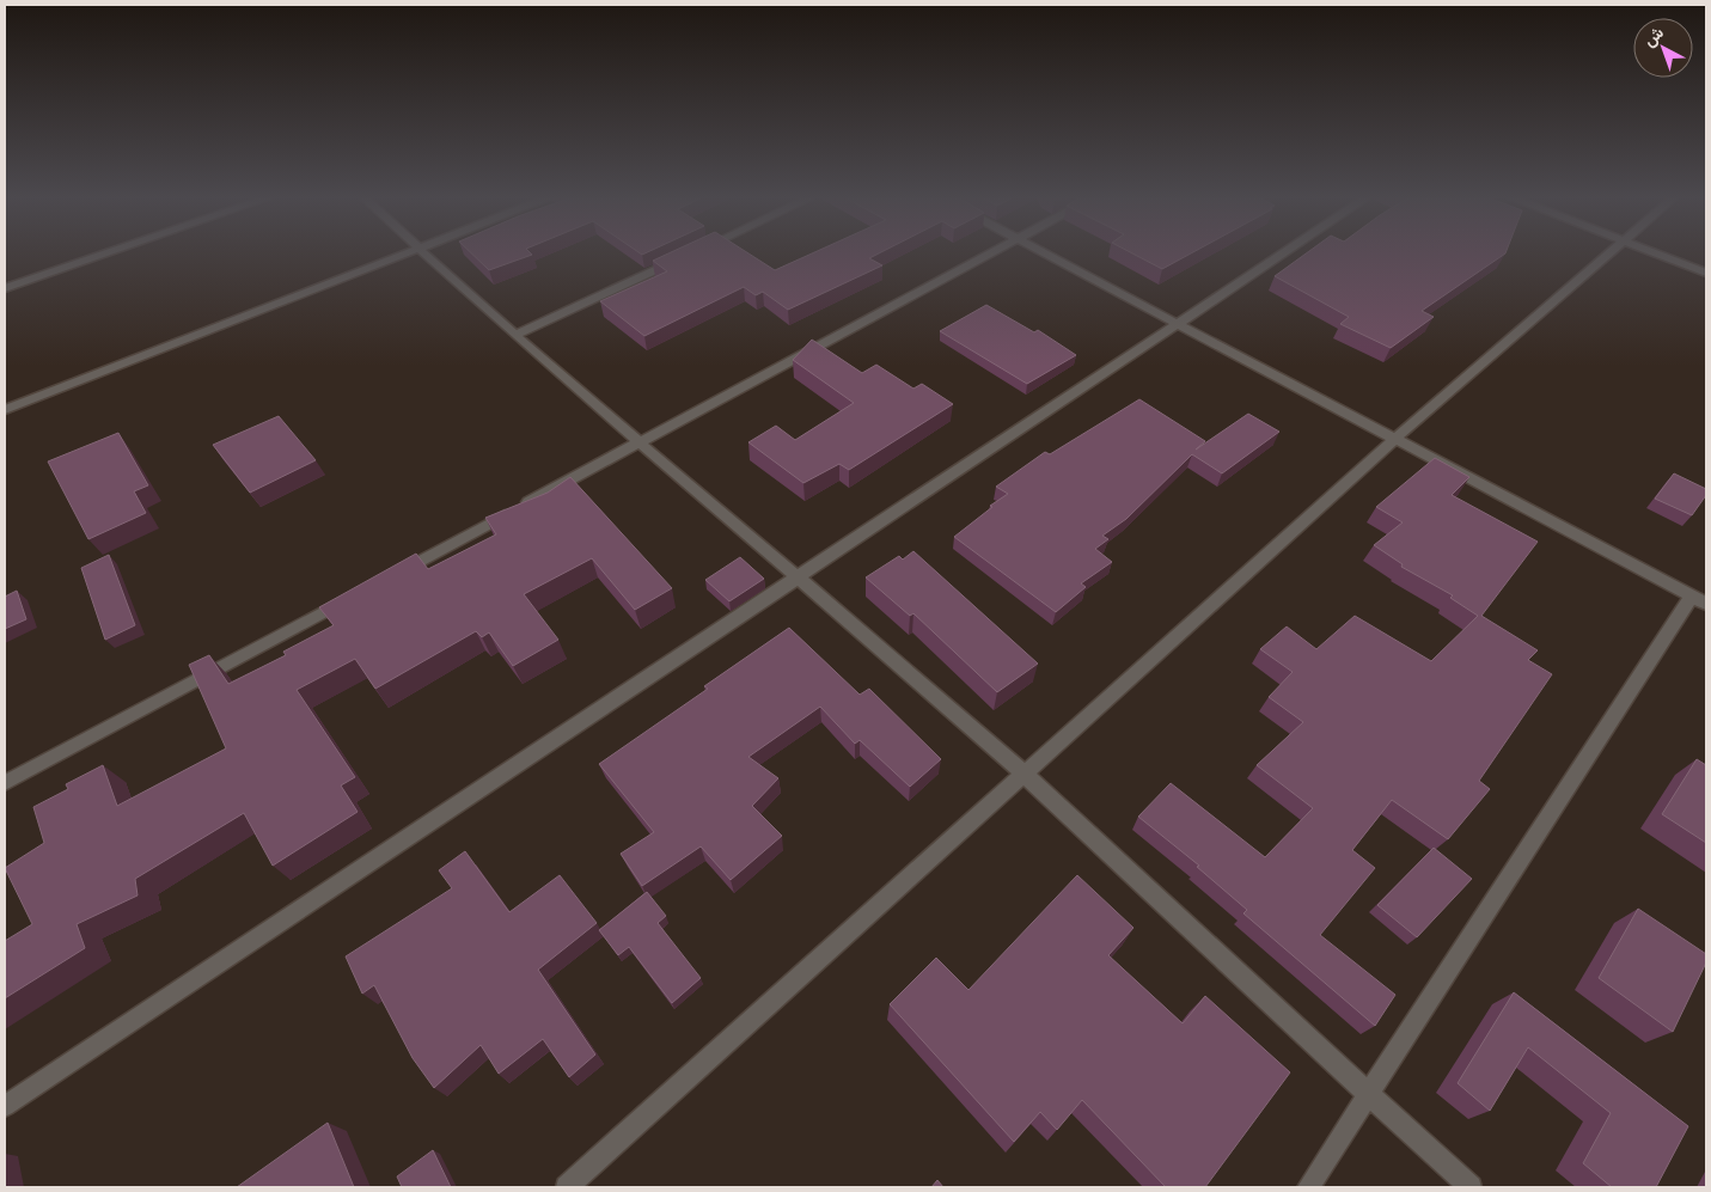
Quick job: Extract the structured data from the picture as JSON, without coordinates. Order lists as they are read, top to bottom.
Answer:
{
  "north": "top left"
}
